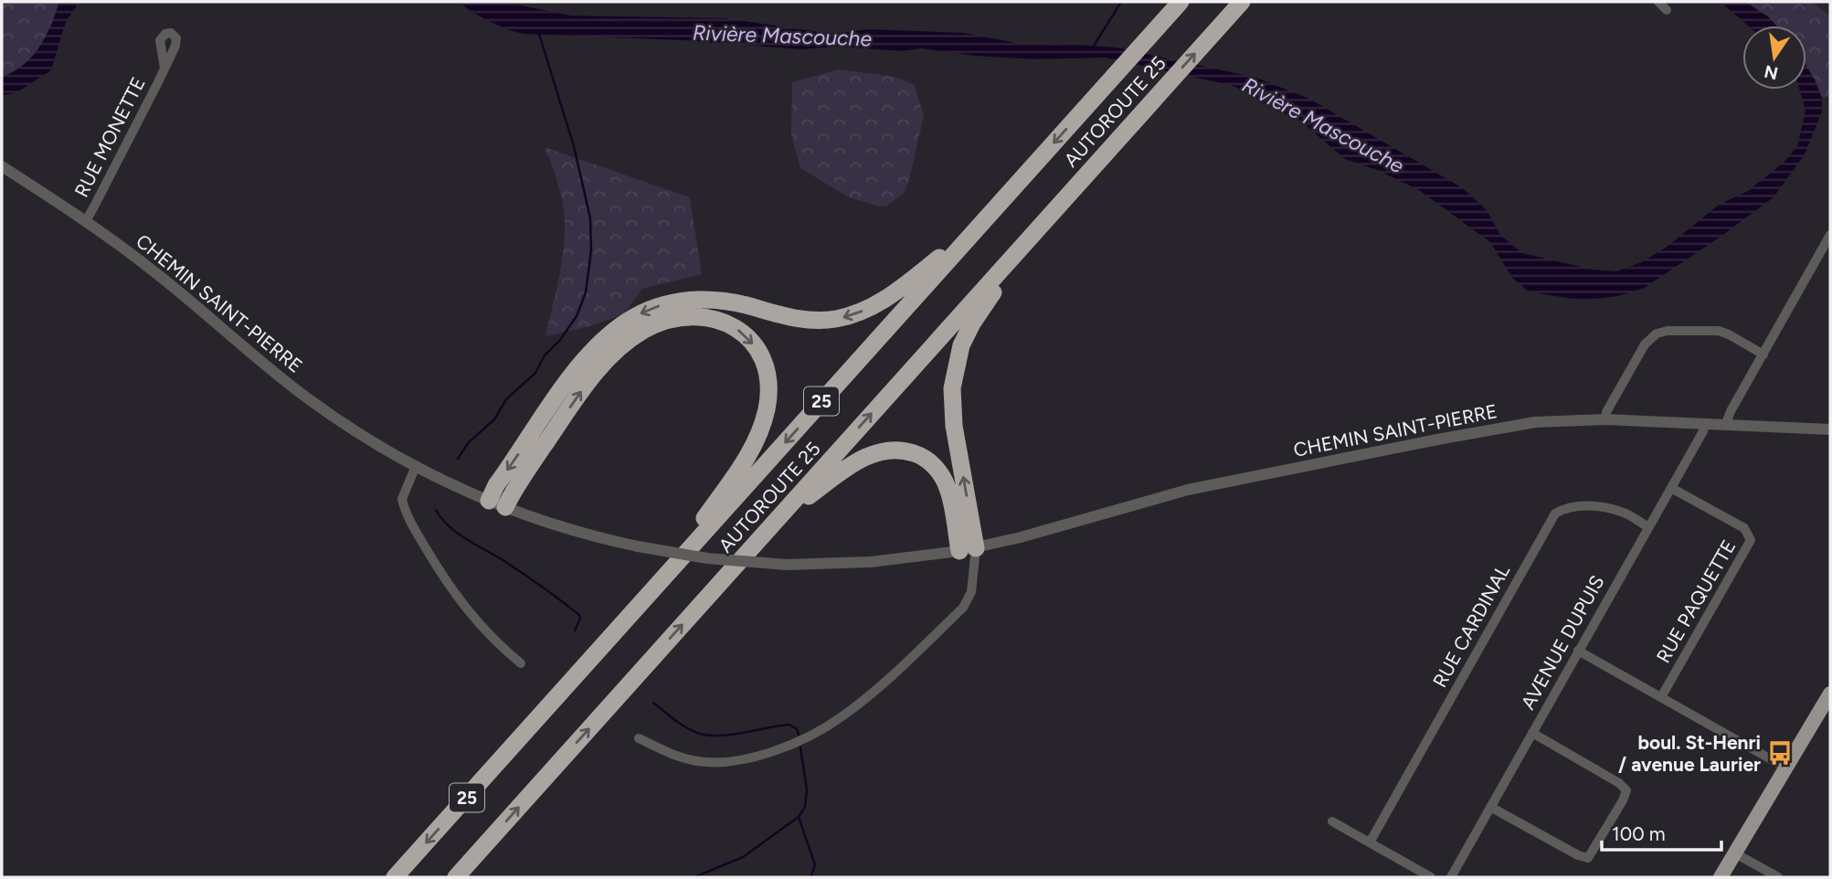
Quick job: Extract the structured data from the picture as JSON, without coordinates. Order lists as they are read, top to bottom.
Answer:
{
  "streets": {
    "highway": ["AUTOROUTE 25", "25"],
    "street": [
      "RUE MONETTE",
      "CHEMIN SAINT-PIERRE",
      "RUE PAQUETTE",
      "RUE CARDINAL",
      "AVENUE DUPUIS"
    ]
  },
  "crossings": [
    ["RUE MONETTE", "CHEMIN SAINT-PIERRE"],
    ["CHEMIN SAINT-PIERRE", "AVENUE DUPUIS"],
    ["RUE PAQUETTE", "AVENUE DUPUIS"],
    ["RUE CARDINAL", "AVENUE DUPUIS"]
  ],
  "water": ["Rivière Mascouche"],
  "places": {
    "bus stop": ["boul. St-Henri / avenue Laurier"]
  },
  "scale_bar": "100 m",
  "north": "bottom"
}
